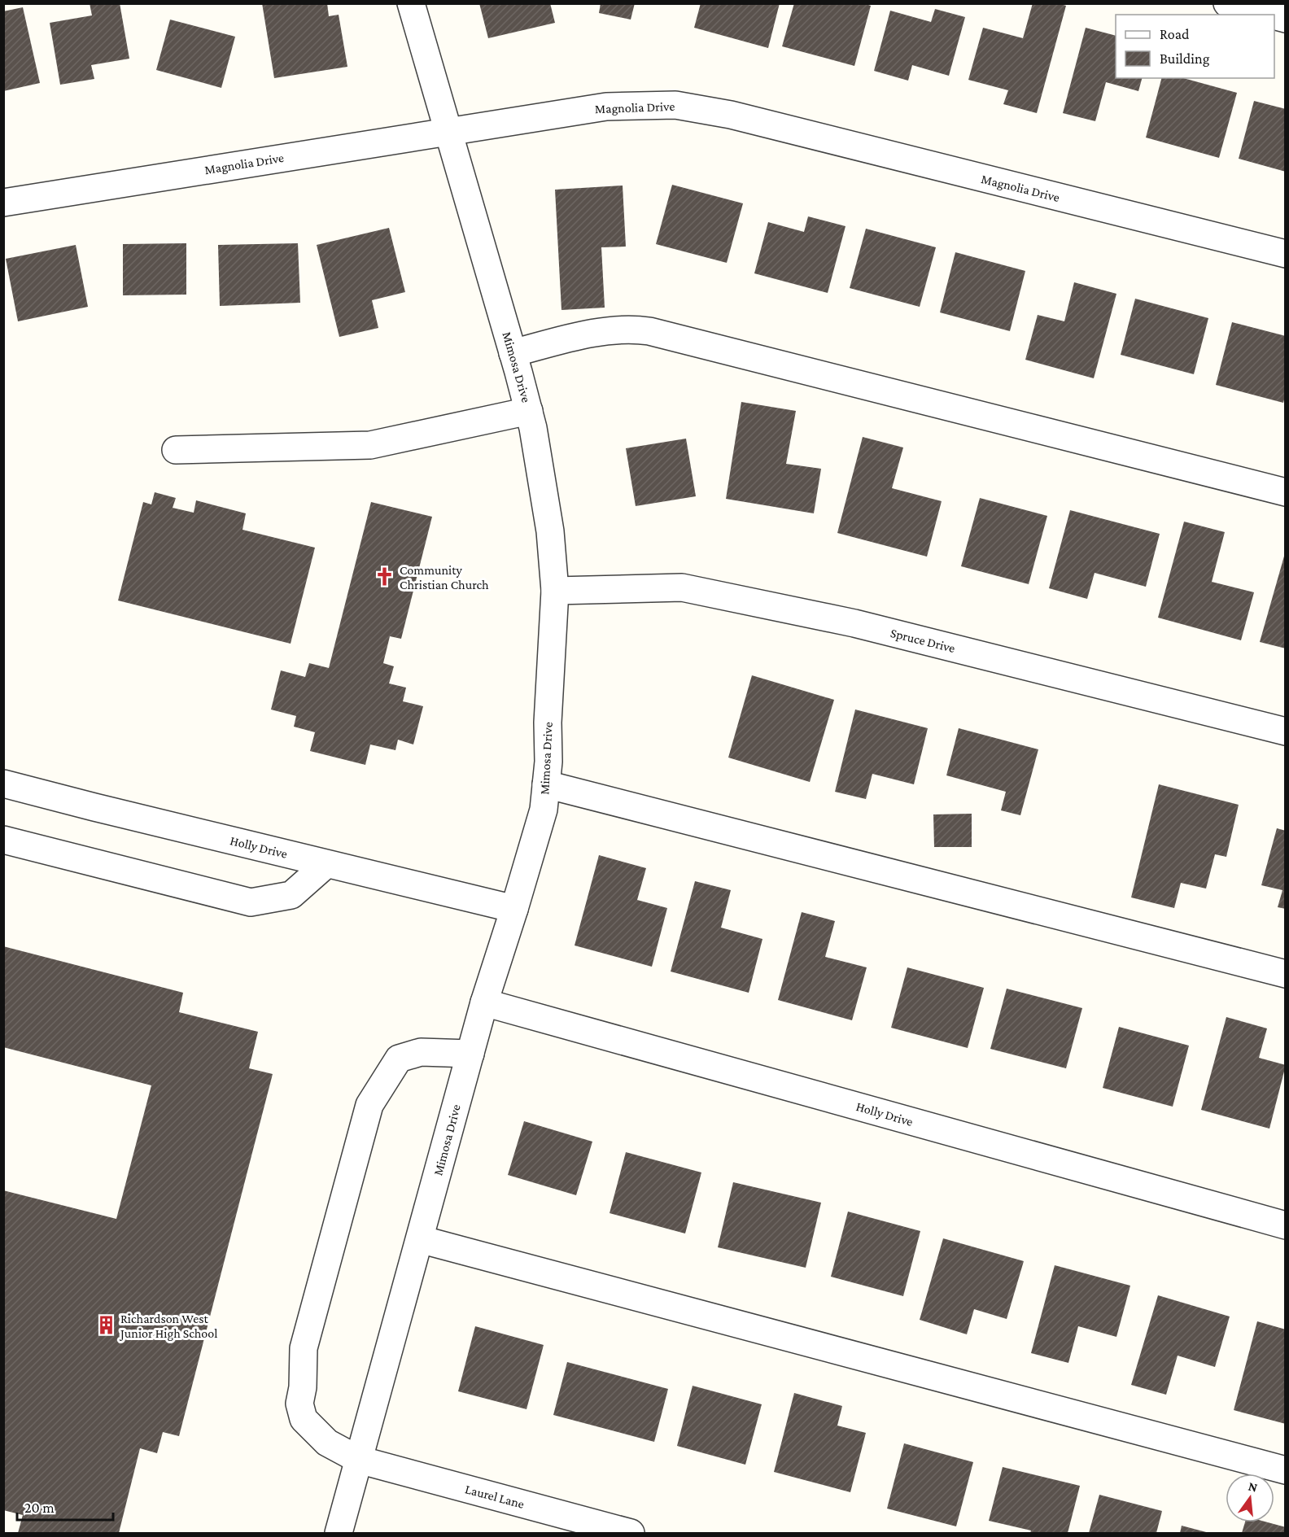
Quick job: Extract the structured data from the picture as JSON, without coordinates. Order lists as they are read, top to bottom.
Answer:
{
  "streets": {
    "street": [
      "Magnolia Drive",
      "Mimosa Drive",
      "Spruce Drive",
      "Holly Drive",
      "Laurel Lane"
    ]
  },
  "crossings": [
    ["Magnolia Drive", "Mimosa Drive"],
    ["Mimosa Drive", "Spruce Drive"],
    ["Mimosa Drive", "Holly Drive"],
    ["Mimosa Drive", "Laurel Lane"]
  ],
  "places": {
    "church": ["Community Christian Church"],
    "building": ["Richardson West Junior High School"]
  },
  "legend": ["Road", "Building"],
  "scale_bar": "20 m",
  "north": "top"
}
